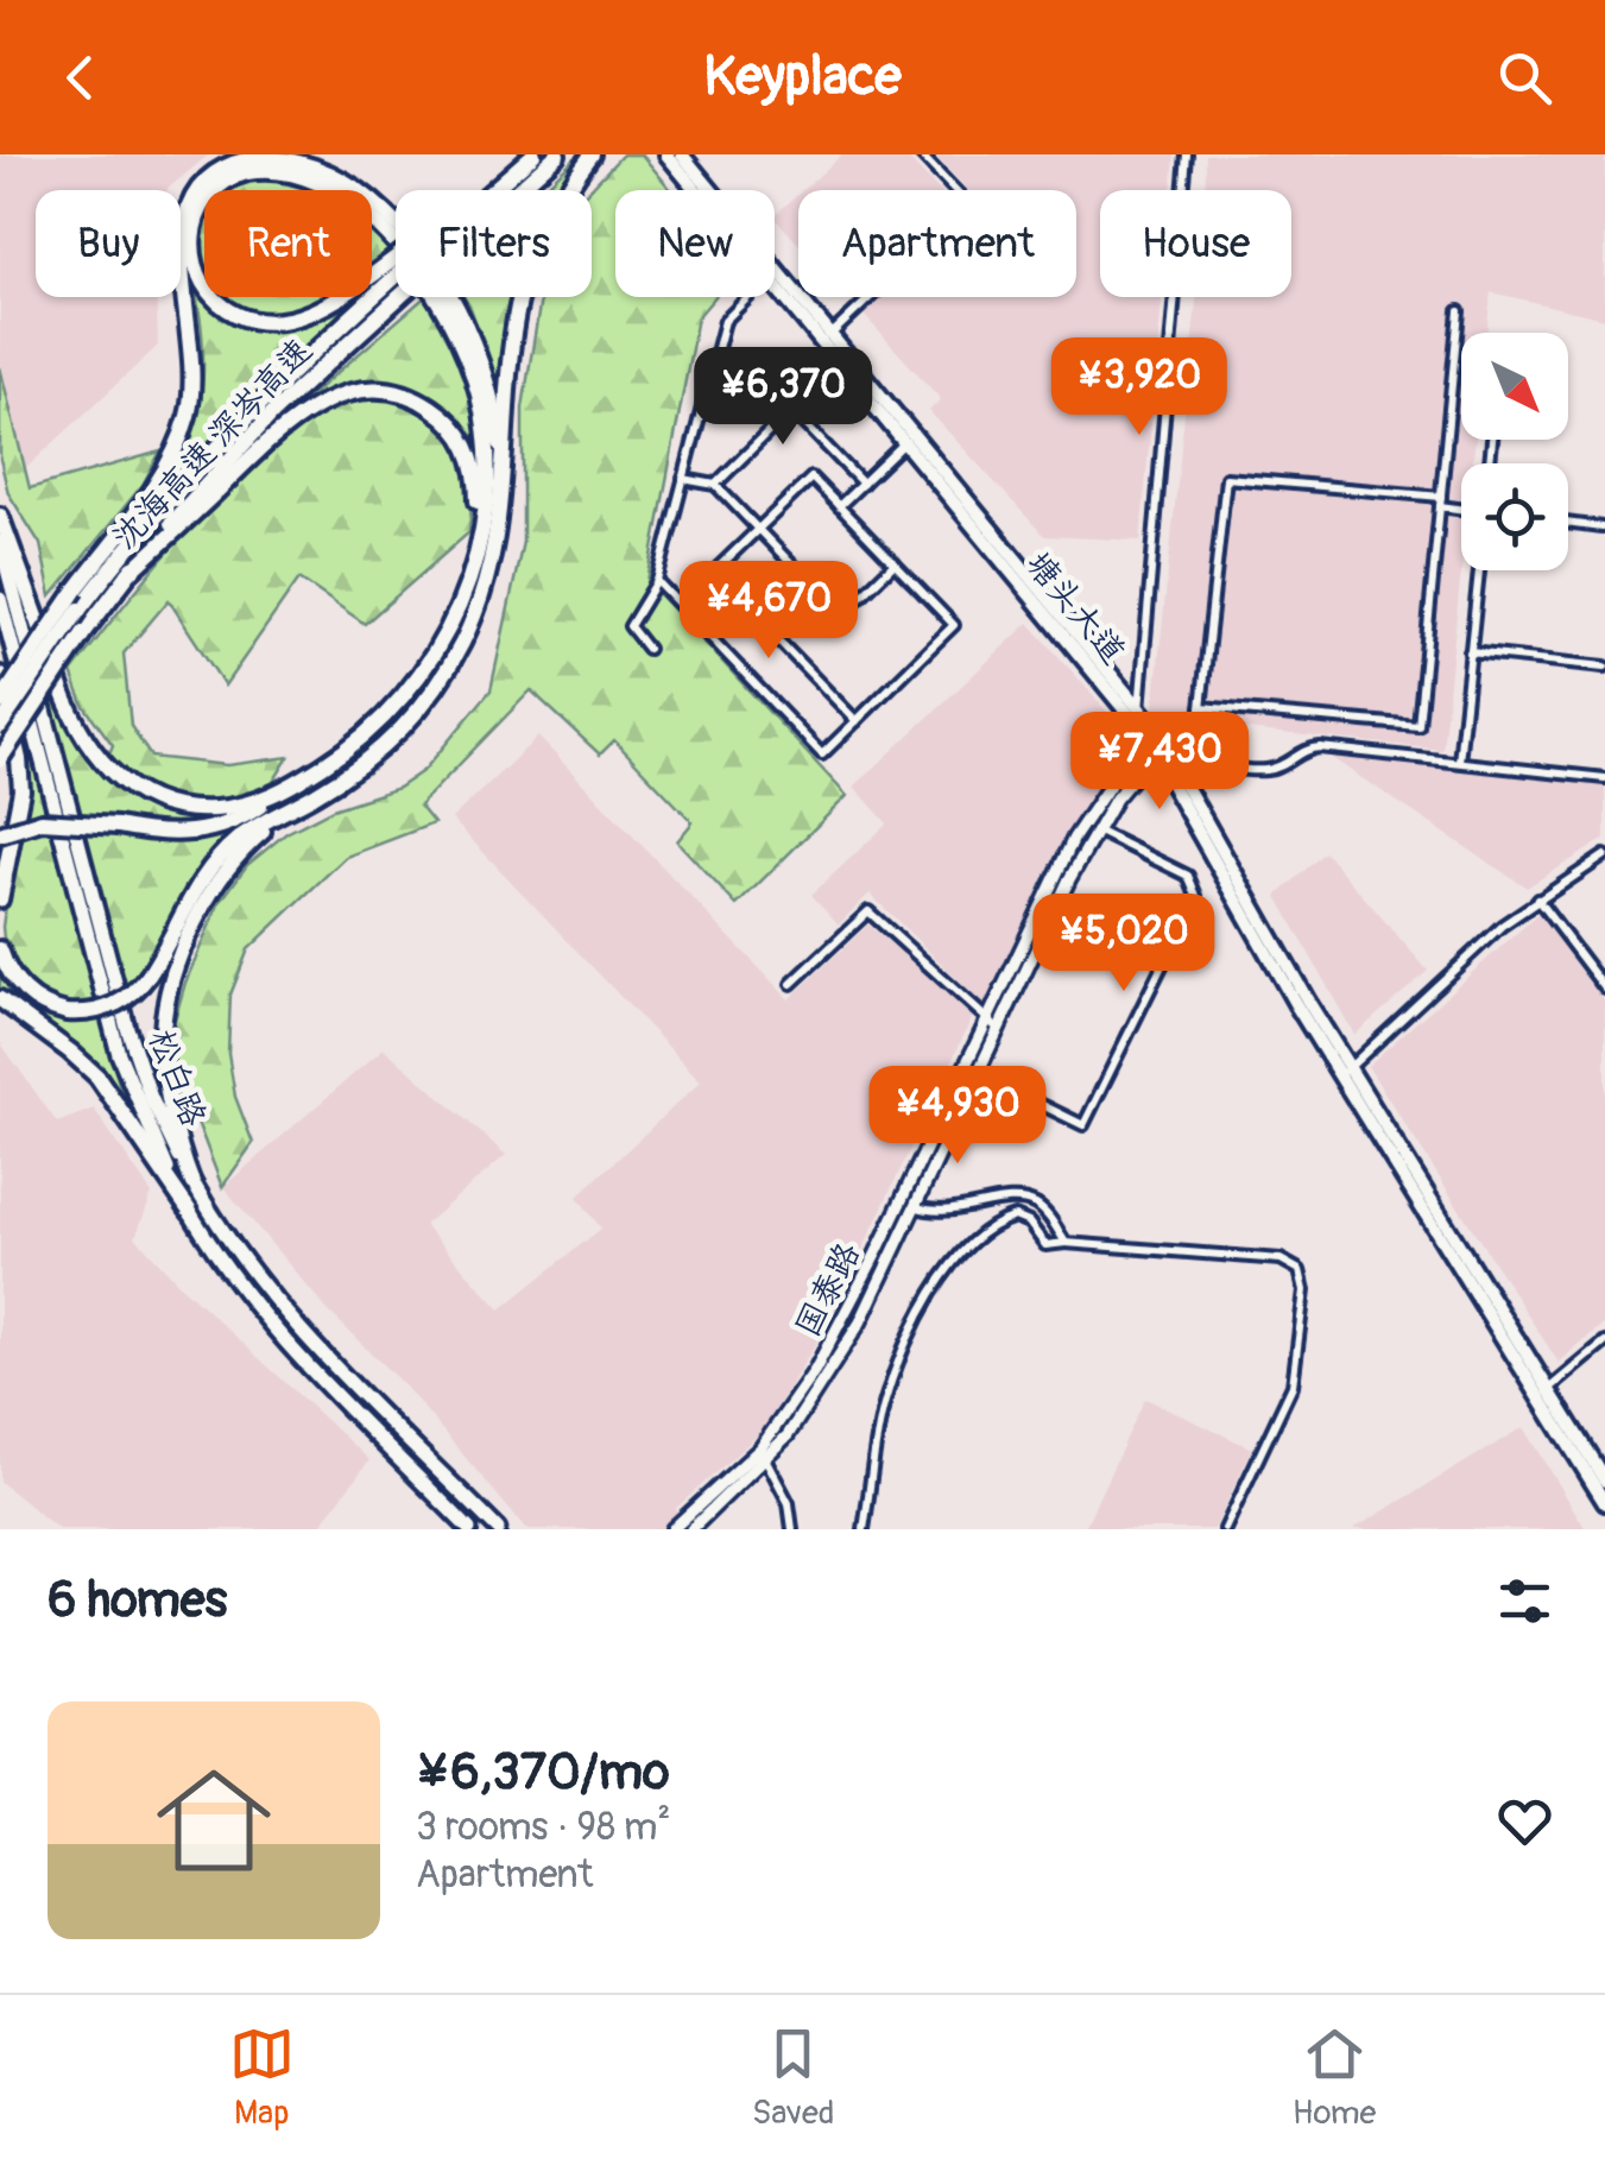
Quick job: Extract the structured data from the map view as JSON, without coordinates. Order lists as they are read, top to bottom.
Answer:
{
  "streets": {
    "highway": ["沈海高速 深岑高速"],
    "main road": ["塘头大道", "松白路"],
    "street": ["国泰路"]
  },
  "crossings": [
    ["塘头大道", "国泰路"]
  ],
  "north": "bottom right",
  "page": {
    "header": "Keyplace",
    "chip": [
      "Buy",
      "Rent",
      "Filters",
      "New",
      "Apartment",
      "House"
    ],
    "price": [
      "¥3,920",
      "¥6,370",
      "¥4,670",
      "¥7,430",
      "¥5,020",
      "¥4,930"
    ],
    "heading": "6 homes",
    "list": [
      {
        "name": "¥6,370/mo",
        "note": "3 rooms · 98 m² · Apartment"
      }
    ],
    "tabs": ["Map", "Saved", "Home"]
  }
}
